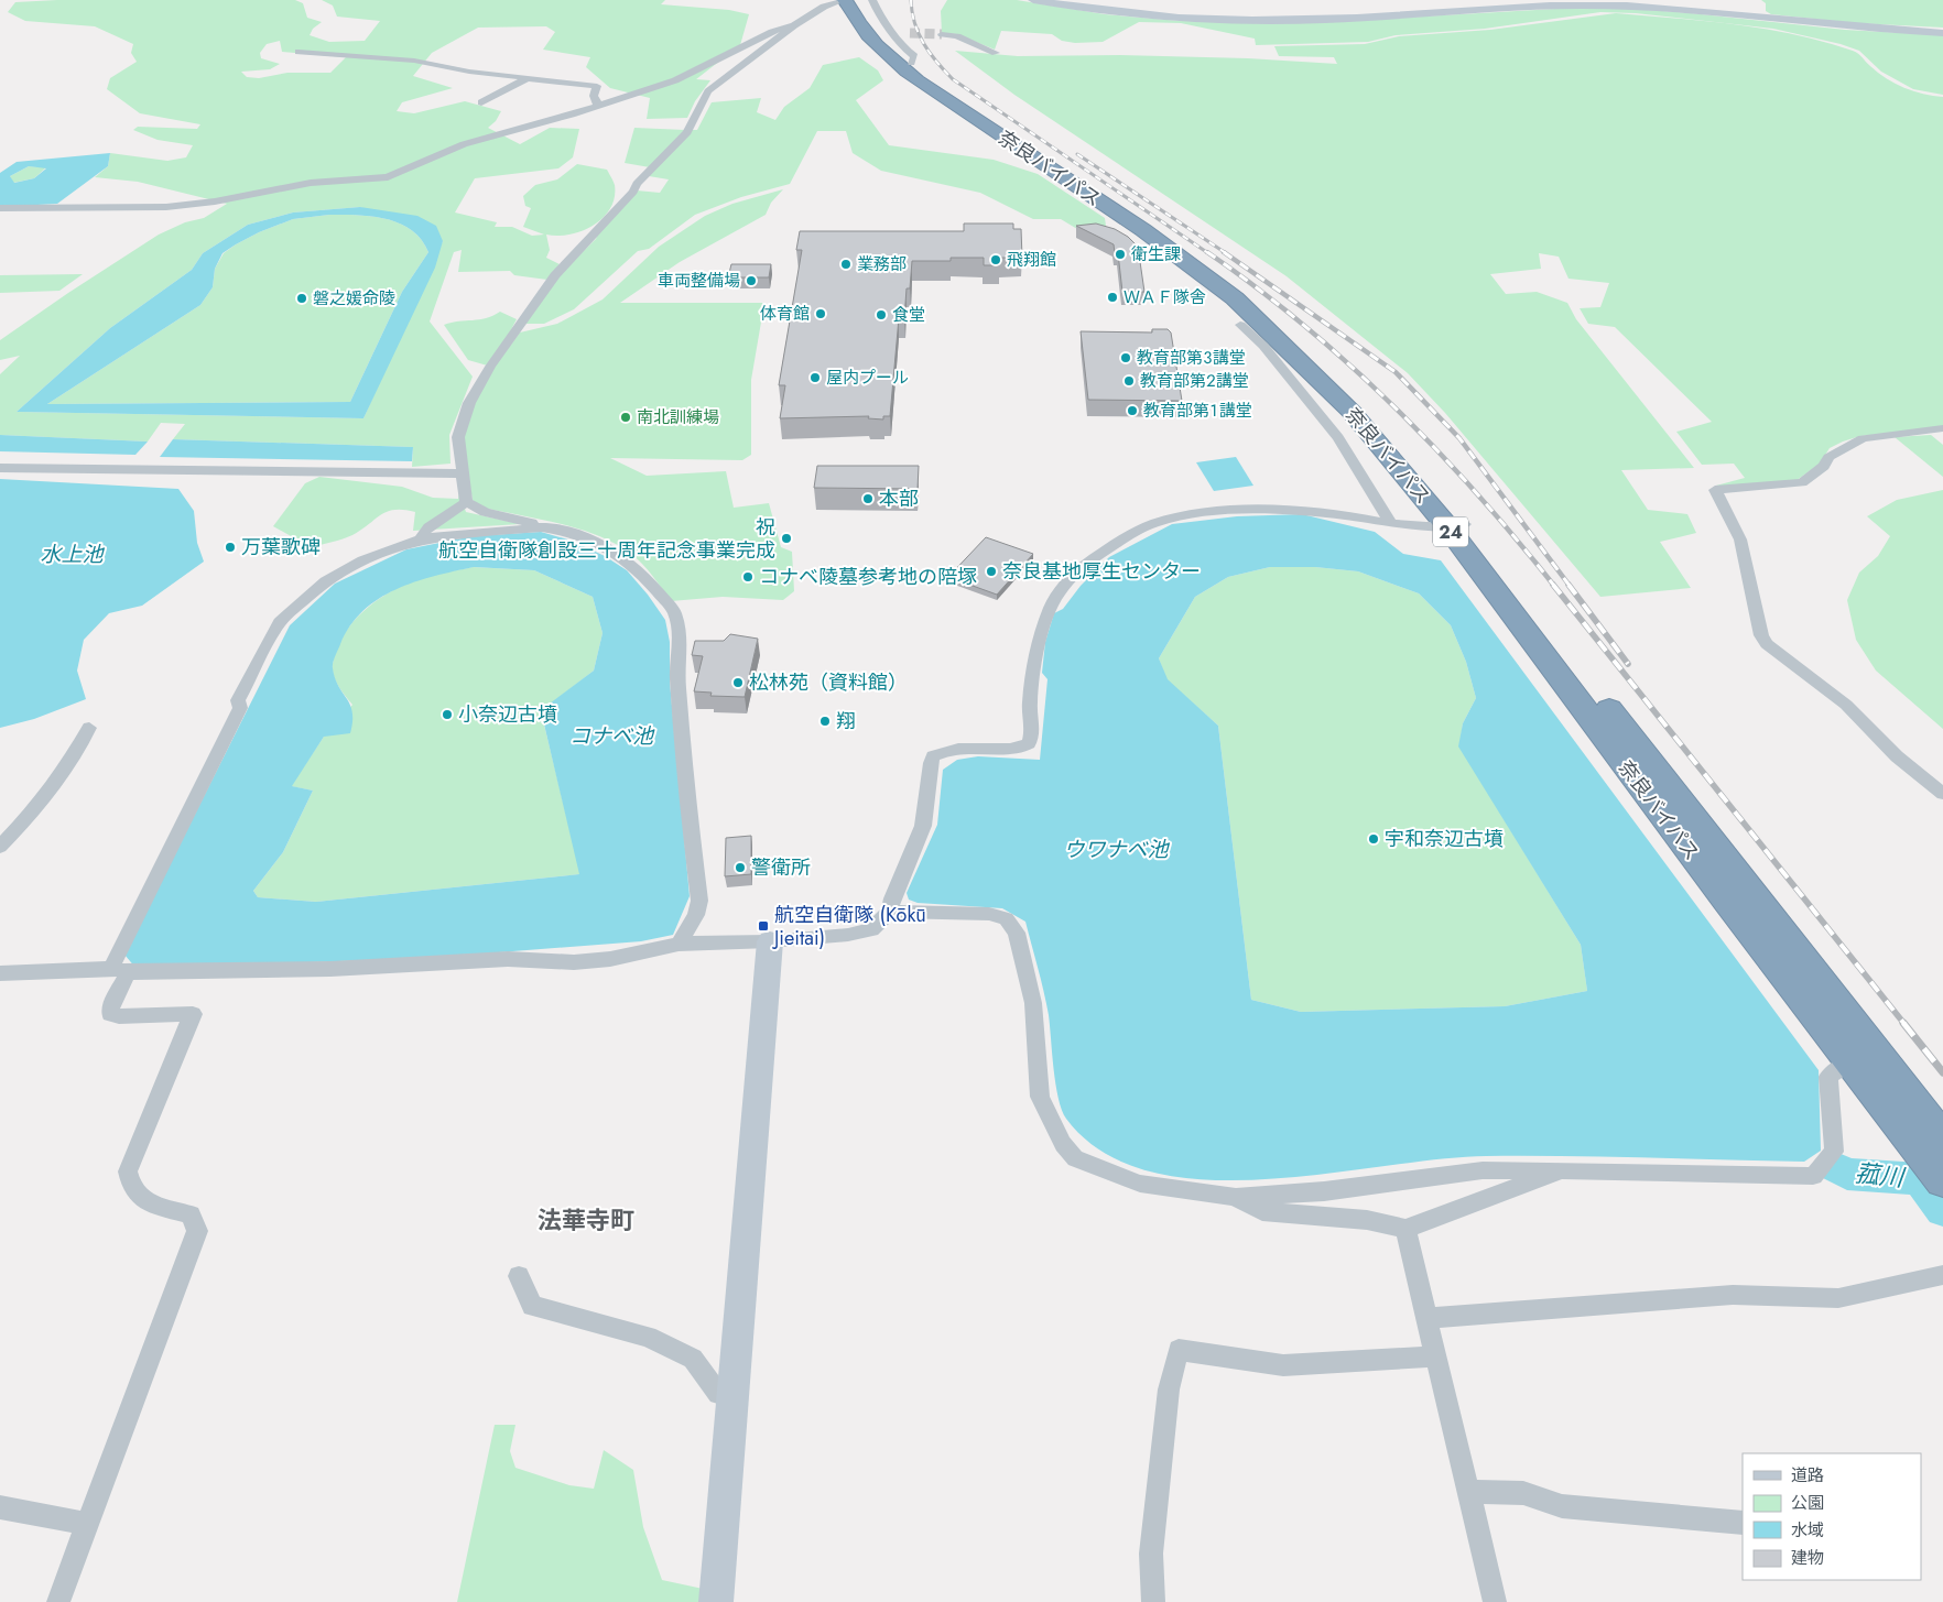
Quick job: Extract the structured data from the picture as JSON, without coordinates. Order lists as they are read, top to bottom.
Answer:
{
  "streets": {
    "highway": ["奈良バイパス", "24"]
  },
  "districts": ["法華寺町"],
  "water": [
    "水上池",
    "コナベ池",
    "ウワナベ池",
    "菰川"
  ],
  "places": {
    "other": [
      "衛生課",
      "飛翔館",
      "業務部",
      "車両整備場",
      "ＷＡＦ隊舎",
      "磐之媛命陵",
      "体育館",
      "食堂",
      "教育部第３講堂",
      "屋内プール",
      "教育部第２講堂",
      "教育部第１講堂",
      "南北訓練場",
      "本部",
      "祝 航空自衛隊創設三十周年記念事業完成",
      "万葉歌碑",
      "奈良基地厚生センター",
      "コナベ陵墓参考地の陪塚",
      "松林苑（資料館）",
      "小奈辺古墳",
      "翔",
      "宇和奈辺古墳",
      "警衛所"
    ],
    "transit": ["航空自衛隊 (Kōkū Jieitai)"]
  },
  "legend": [
    "道路",
    "公園",
    "水域",
    "建物"
  ]
}
